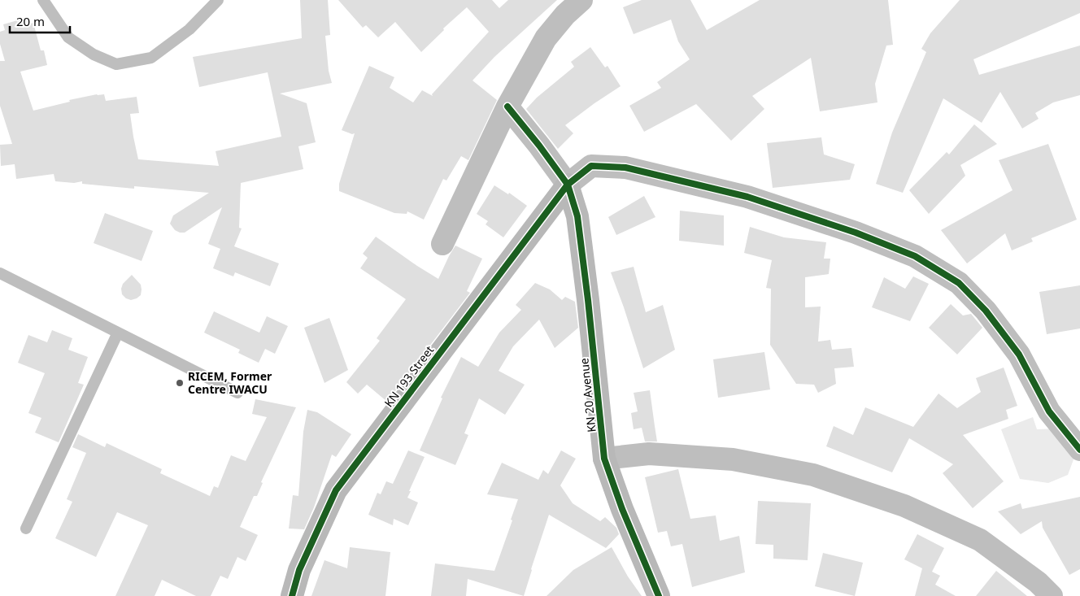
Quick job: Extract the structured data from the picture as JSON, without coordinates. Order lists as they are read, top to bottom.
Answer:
{
  "streets": {
    "street": ["KN 193 Street", "KN 20 Avenue"]
  },
  "crossings": [
    ["KN 193 Street", "KN 20 Avenue"]
  ],
  "places": ["RICEM, Former Centre IWACU"],
  "scale_bar": "20 m"
}
